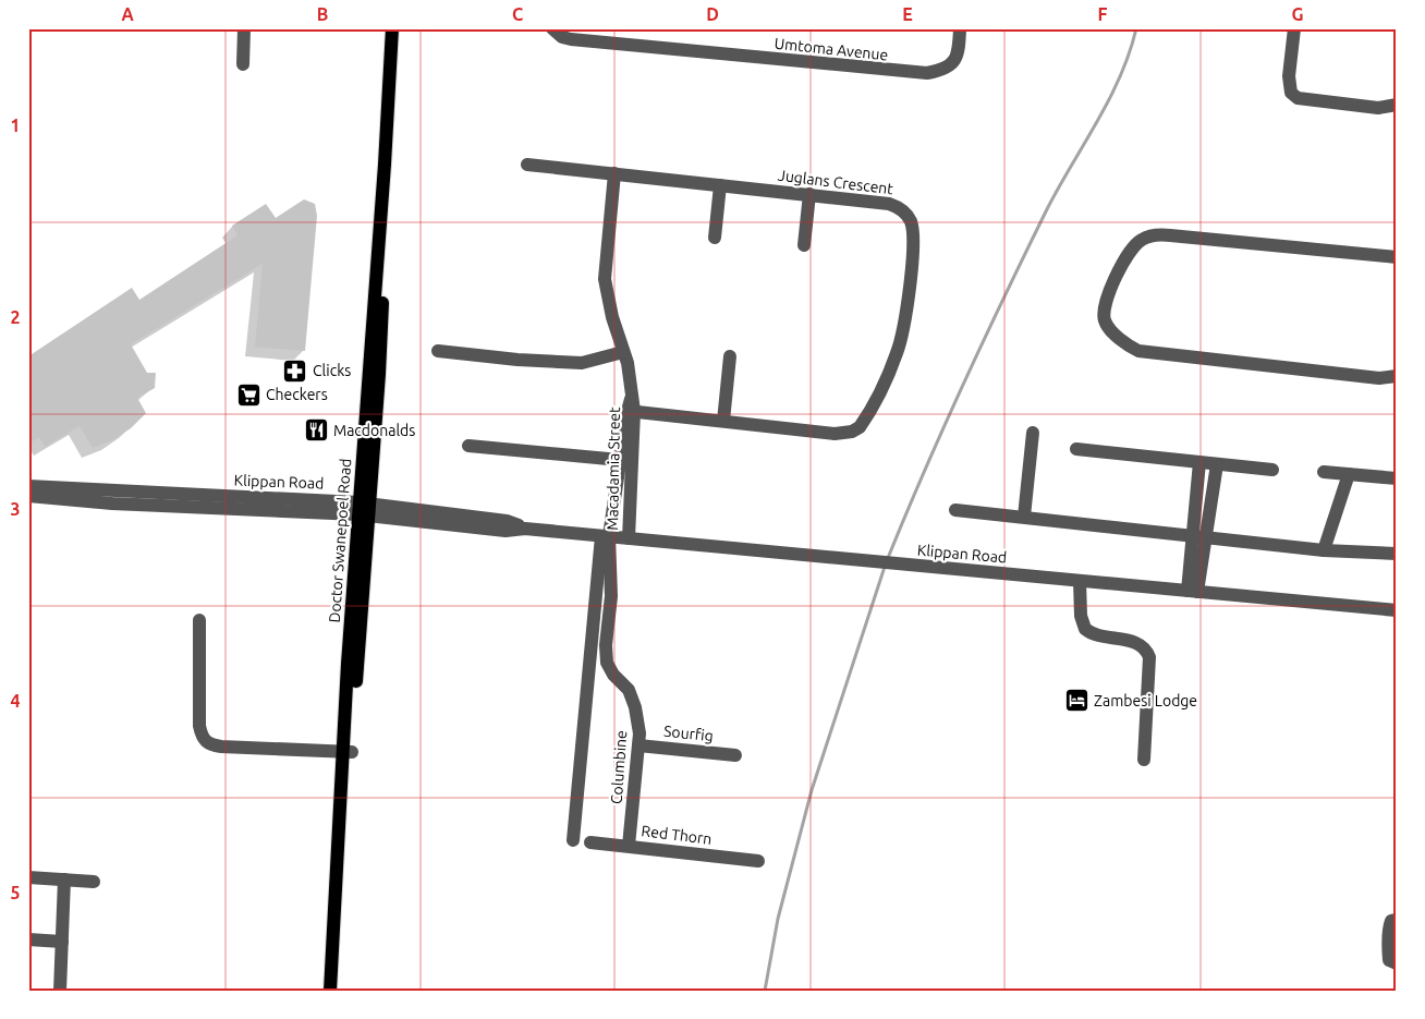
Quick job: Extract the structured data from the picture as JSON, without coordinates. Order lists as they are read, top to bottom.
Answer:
{
  "streets": {
    "main road": ["Doctor Swanepoel Road"],
    "street": [
      "Umtoma Avenue",
      "Juglans Crescent",
      "Macadamia Street",
      "Klippan Road",
      "Sourfig",
      "Columbine",
      "Red Thorn"
    ]
  },
  "crossings": [
    ["Juglans Crescent", "Macadamia Street"],
    ["Macadamia Street", "Klippan Road"],
    ["Macadamia Street", "Columbine"],
    ["Klippan Road", "Doctor Swanepoel Road"],
    ["Klippan Road", "Columbine"],
    ["Sourfig", "Columbine"],
    ["Columbine", "Red Thorn"]
  ],
  "places": {
    "pharmacy": ["Clicks"],
    "supermarket": ["Checkers"],
    "restaurant": ["Macdonalds"],
    "hotel": ["Zambesi Lodge"]
  },
  "grid": {
    "columns": [
      "A",
      "B",
      "C",
      "D",
      "E",
      "F",
      "G"
    ],
    "rows": [
      "1",
      "2",
      "3",
      "4",
      "5"
    ]
  }
}
